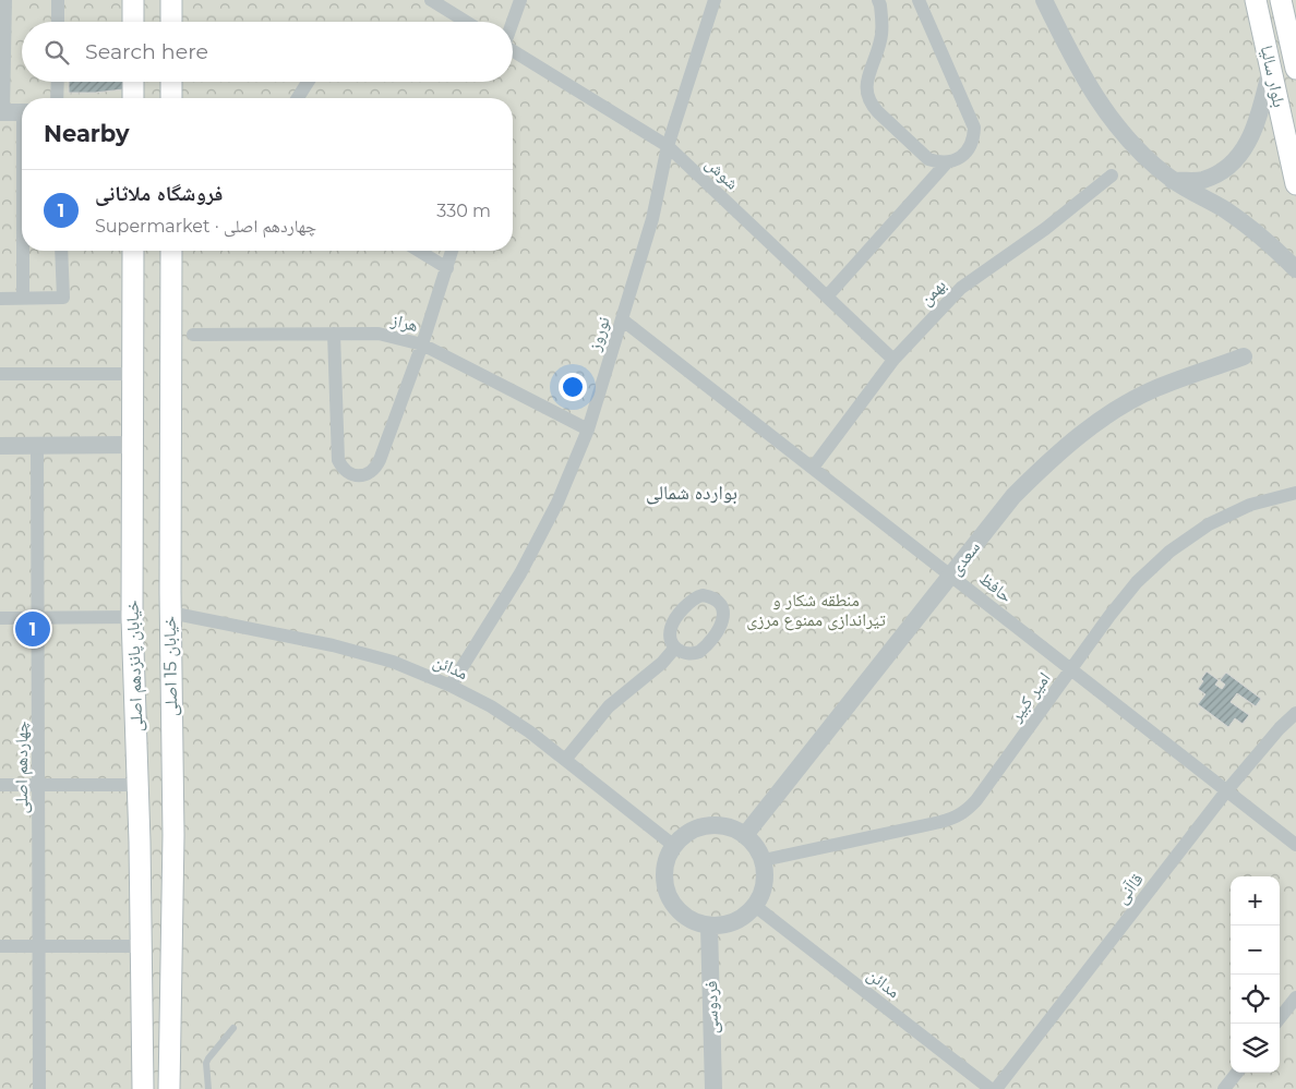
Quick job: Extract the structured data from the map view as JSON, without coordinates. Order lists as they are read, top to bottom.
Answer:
{
  "streets": {
    "main road": ["بلوار سالیا", "خیابان پانزدهم اصلی", "خیابان 15 اصلی"],
    "street": [
      "شوش",
      "بهمن",
      "هراز",
      "نوروز",
      "سعدی",
      "حافظ",
      "مدائن",
      "امیر کبیر",
      "چهاردهم اصلی",
      "قاآنی",
      "فردوسی"
    ]
  },
  "crossings": [
    ["شوش", "بهمن"],
    ["شوش", "نوروز"],
    ["بهمن", "حافظ"],
    ["هراز", "نوروز"],
    ["نوروز", "حافظ"],
    ["نوروز", "مدائن"],
    ["سعدی", "حافظ"],
    ["سعدی", "مدائن"],
    ["سعدی", "امیر کبیر"],
    ["سعدی", "فردوسی"],
    ["حافظ", "امیر کبیر"],
    ["حافظ", "قاآنی"],
    ["خیابان 15 اصلی", "مدائن"],
    ["مدائن", "امیر کبیر"],
    ["مدائن", "فردوسی"],
    ["امیر کبیر", "فردوسی"]
  ],
  "districts": ["بوارده شمالی"],
  "parks": ["منطقه شکار و تیراندازی ممنوع مرزی"],
  "page": {
    "search": "Search here",
    "heading": "Nearby",
    "list": [
      {
        "mark": "1",
        "name": "فروشگاه ملاثانی",
        "note": "Supermarket · چهاردهم اصلی",
        "value": "330 m"
      }
    ],
    "pins": "1",
    "map_buttons": ["+", "−"]
  }
}
